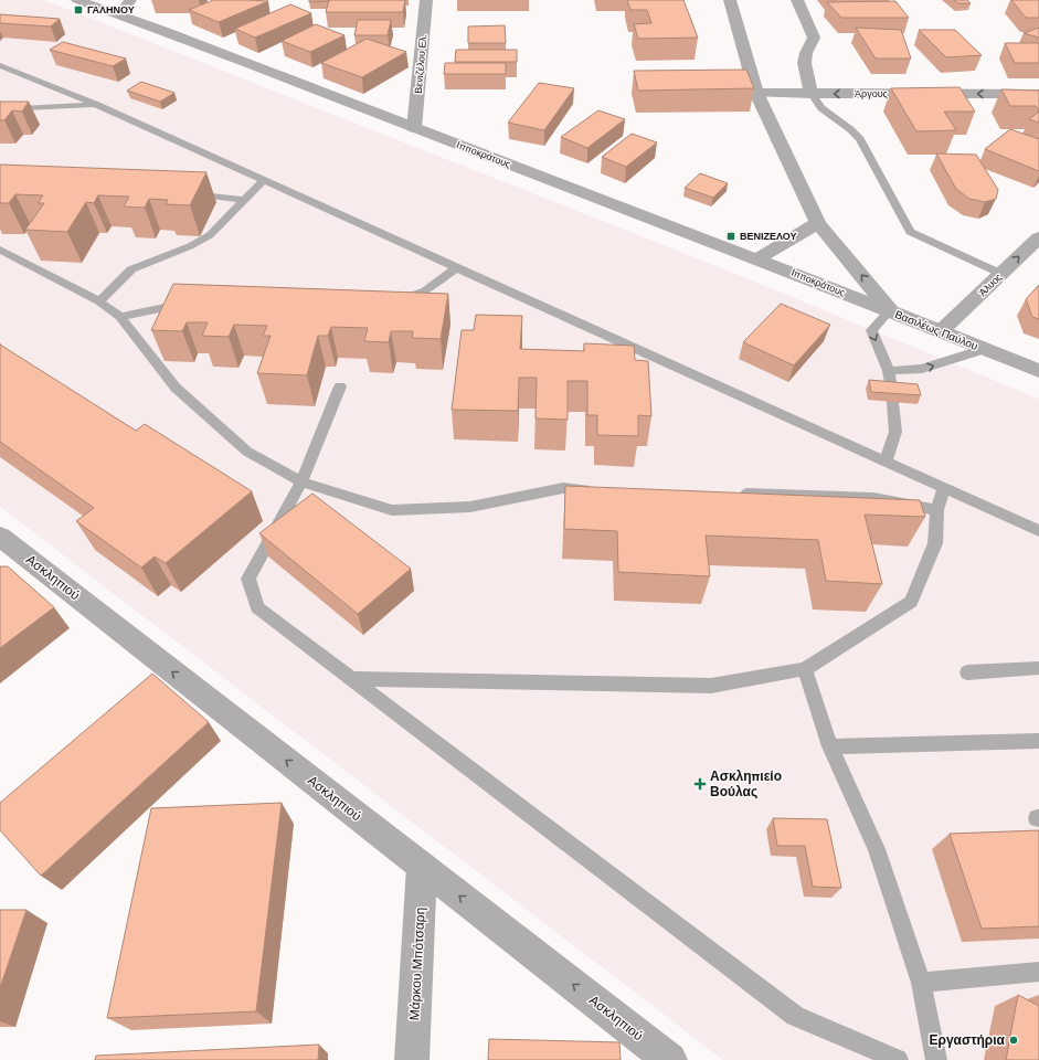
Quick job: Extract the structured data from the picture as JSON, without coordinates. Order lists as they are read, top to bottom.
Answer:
{
  "streets": {
    "street": [
      "Βενιζέλου Ελ.",
      "Άργους",
      "Ιπποκράτους",
      "Άλυος",
      "Βασιλέως Παύλου",
      "Ασκληπιού",
      "Μάρκου Μπότσαρη"
    ]
  },
  "crossings": [
    ["Βενιζέλου Ελ.", "Ιπποκράτους"],
    ["Άργους", "Βασιλέως Παύλου"],
    ["Ιπποκράτους", "Βασιλέως Παύλου"],
    ["Άλυος", "Βασιλέως Παύλου"],
    ["Ασκληπιού", "Μάρκου Μπότσαρη"]
  ],
  "one_way": ["Άργους", "Άλυος", "Ασκληπιού"],
  "places": {
    "transit": ["ΓΑΛΗΝΟΥ", "ΒΕΝΙΖΕΛΟΥ"],
    "health": ["Ασκληπιείο Βούλας"],
    "other": ["Εργαστήρια"]
  }
}
